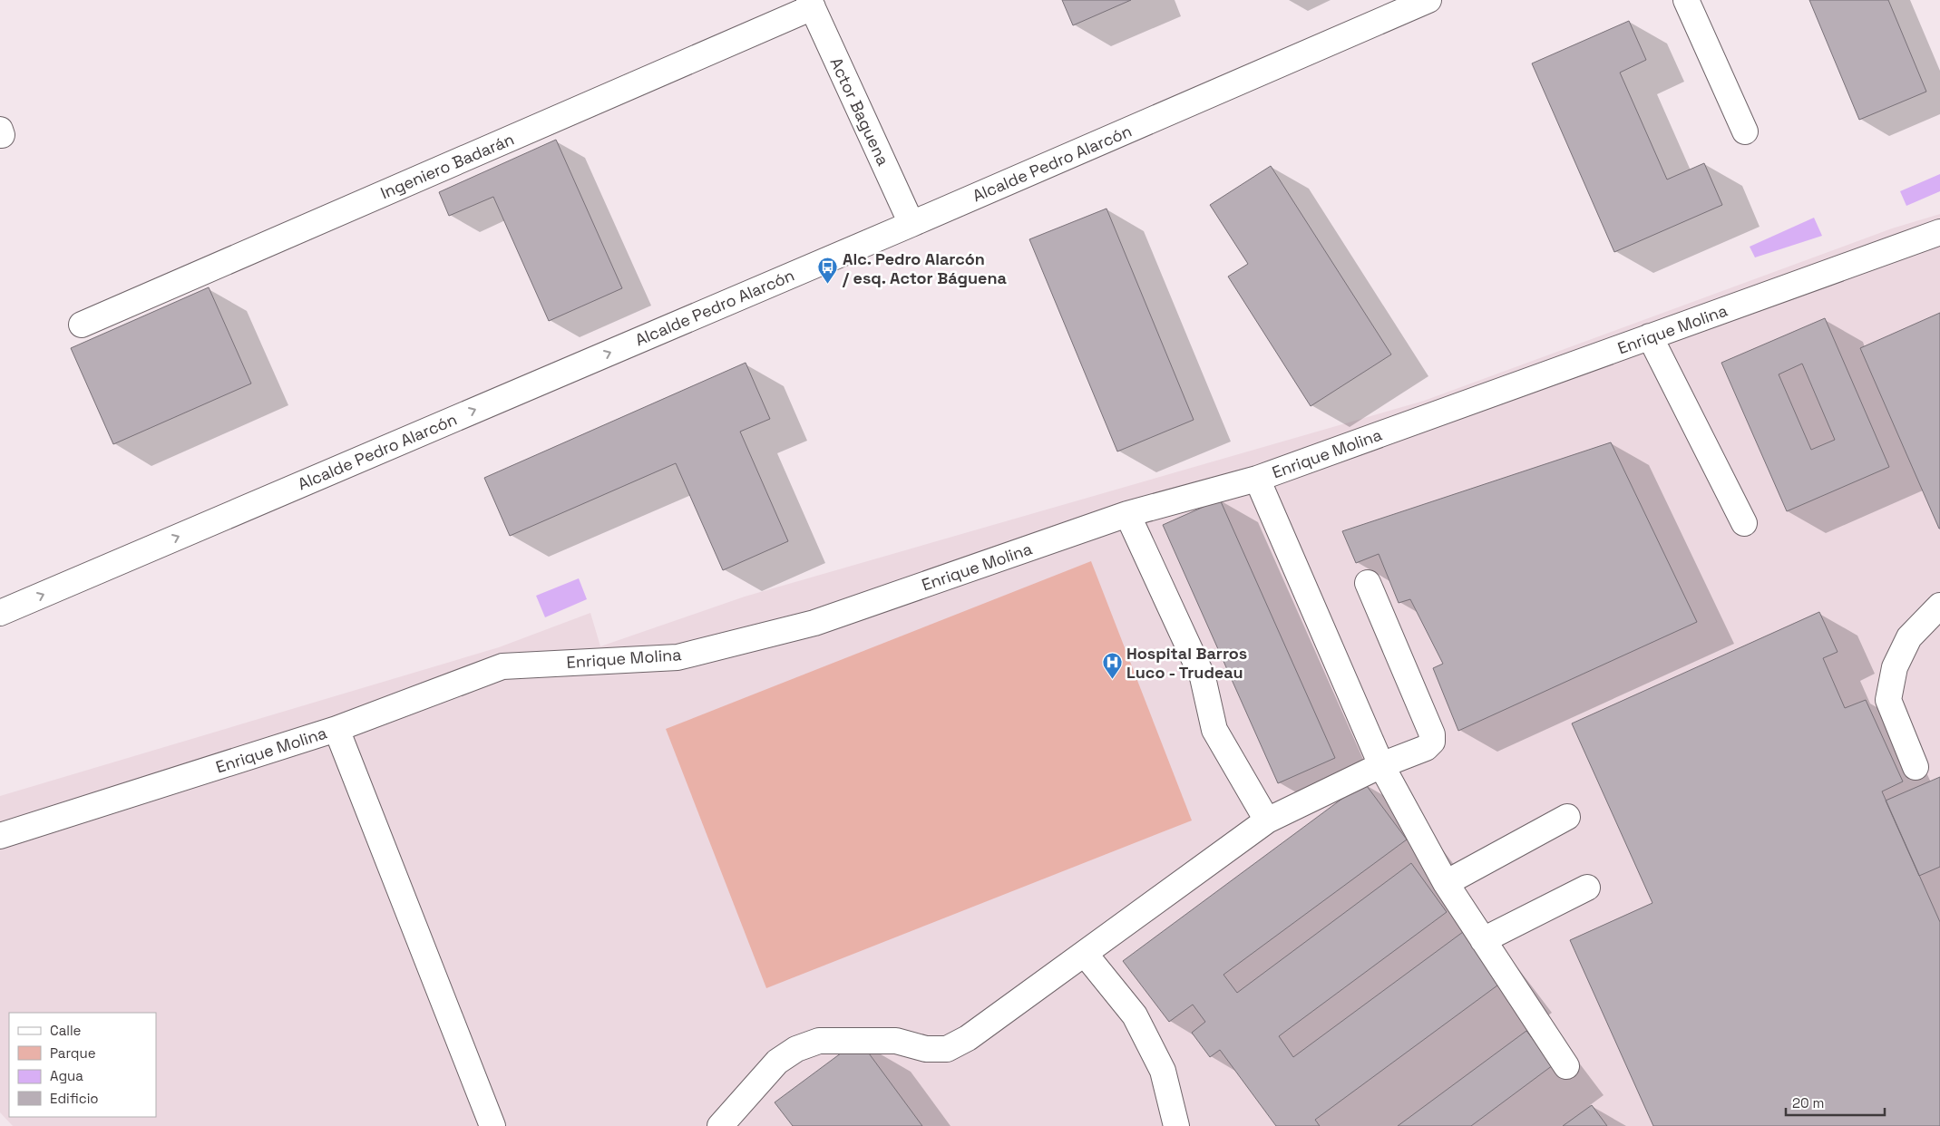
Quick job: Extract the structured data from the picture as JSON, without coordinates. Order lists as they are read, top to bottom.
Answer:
{
  "streets": {
    "street": [
      "Actor Baguena",
      "Alcalde Pedro Alarcón",
      "Ingeniero Badarán",
      "Enrique Molina"
    ]
  },
  "crossings": [
    ["Actor Baguena", "Alcalde Pedro Alarcón"],
    ["Actor Baguena", "Ingeniero Badarán"]
  ],
  "one_way": ["Alcalde Pedro Alarcón"],
  "places": {
    "bus stop": ["Alc. Pedro Alarcón / esq. Actor Báguena"],
    "hospital": ["Hospital Barros Luco - Trudeau"]
  },
  "legend": [
    "Calle",
    "Parque",
    "Agua",
    "Edificio"
  ],
  "scale_bar": "20 m"
}
